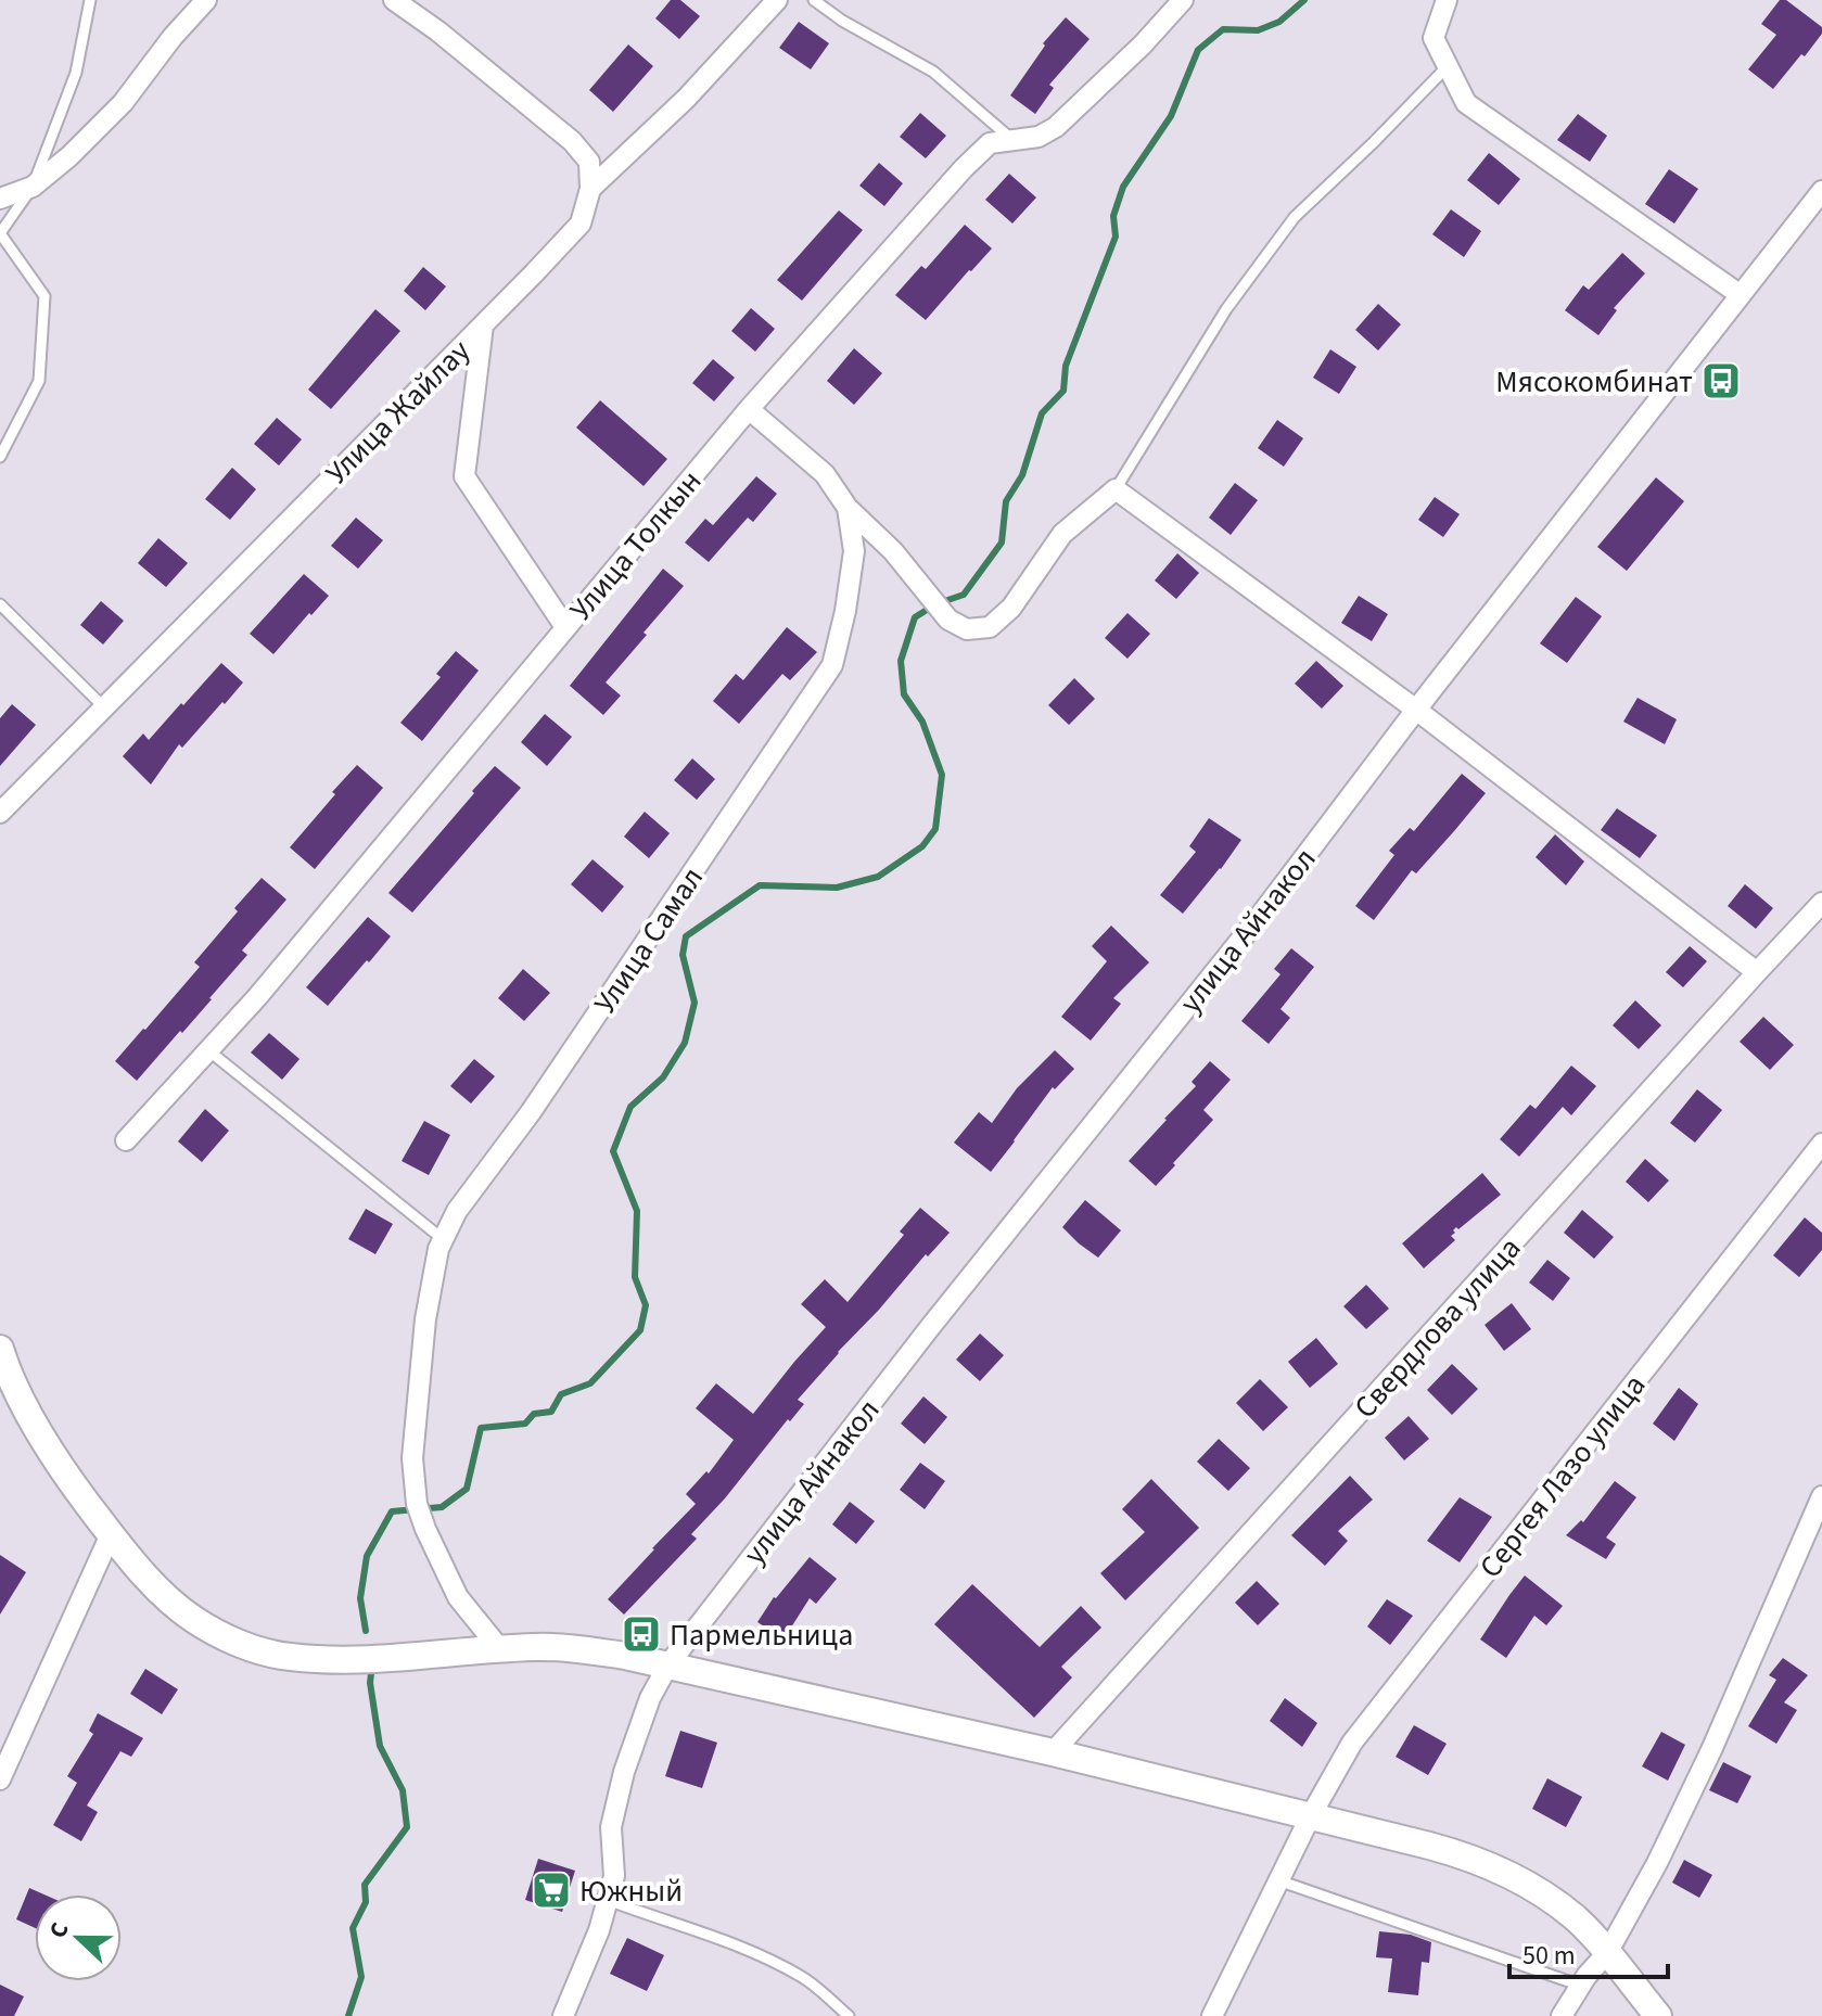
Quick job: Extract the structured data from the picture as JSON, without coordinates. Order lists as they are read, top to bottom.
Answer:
{
  "streets": {
    "street": [
      "Улица Жайлау",
      "Улица Толкын",
      "улица Айнакол",
      "Улица Самал",
      "Свердлова улица",
      "Сергея Лазо улица"
    ]
  },
  "crossings": [
    ["Улица Толкын", "Улица Самал"]
  ],
  "places": {
    "bus stop": ["Мясокомбинат", "Пармельница"],
    "supermarket": ["Южный"]
  },
  "scale_bar": "50 m",
  "north": "left"
}
